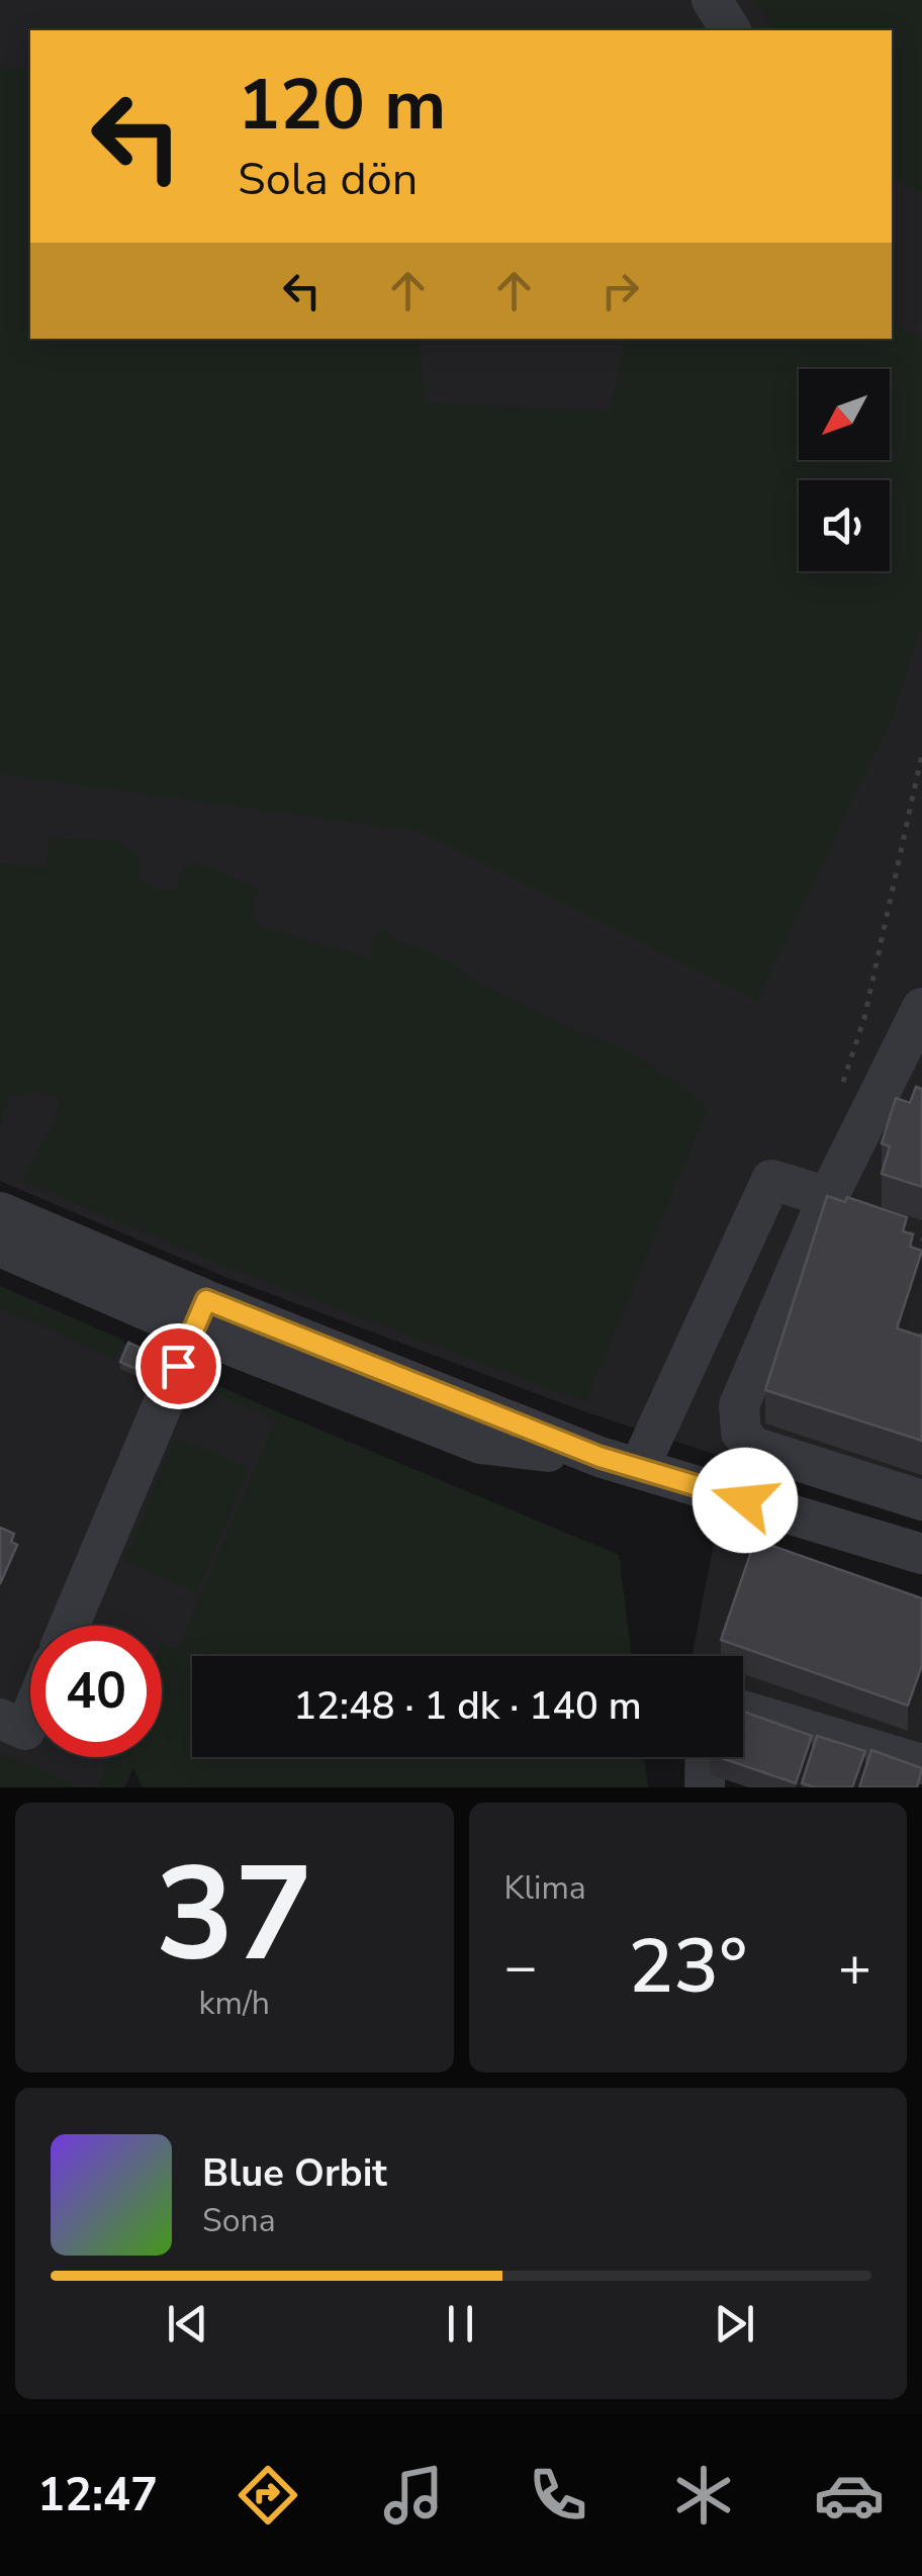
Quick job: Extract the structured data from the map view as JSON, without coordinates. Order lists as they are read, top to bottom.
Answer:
{
  "north": "bottom left",
  "page": {
    "turn": ["120 m", "Sola dön"],
    "limit": "40",
    "trip": "12:48 · 1 dk · 140 m",
    "tile": [
      ["37", "km/h"],
      "Klima"
    ],
    "heat": ["−", "23°", "+"],
    "song": ["Blue Orbit", "Sona"],
    "tabs": "12:47"
  }
}
